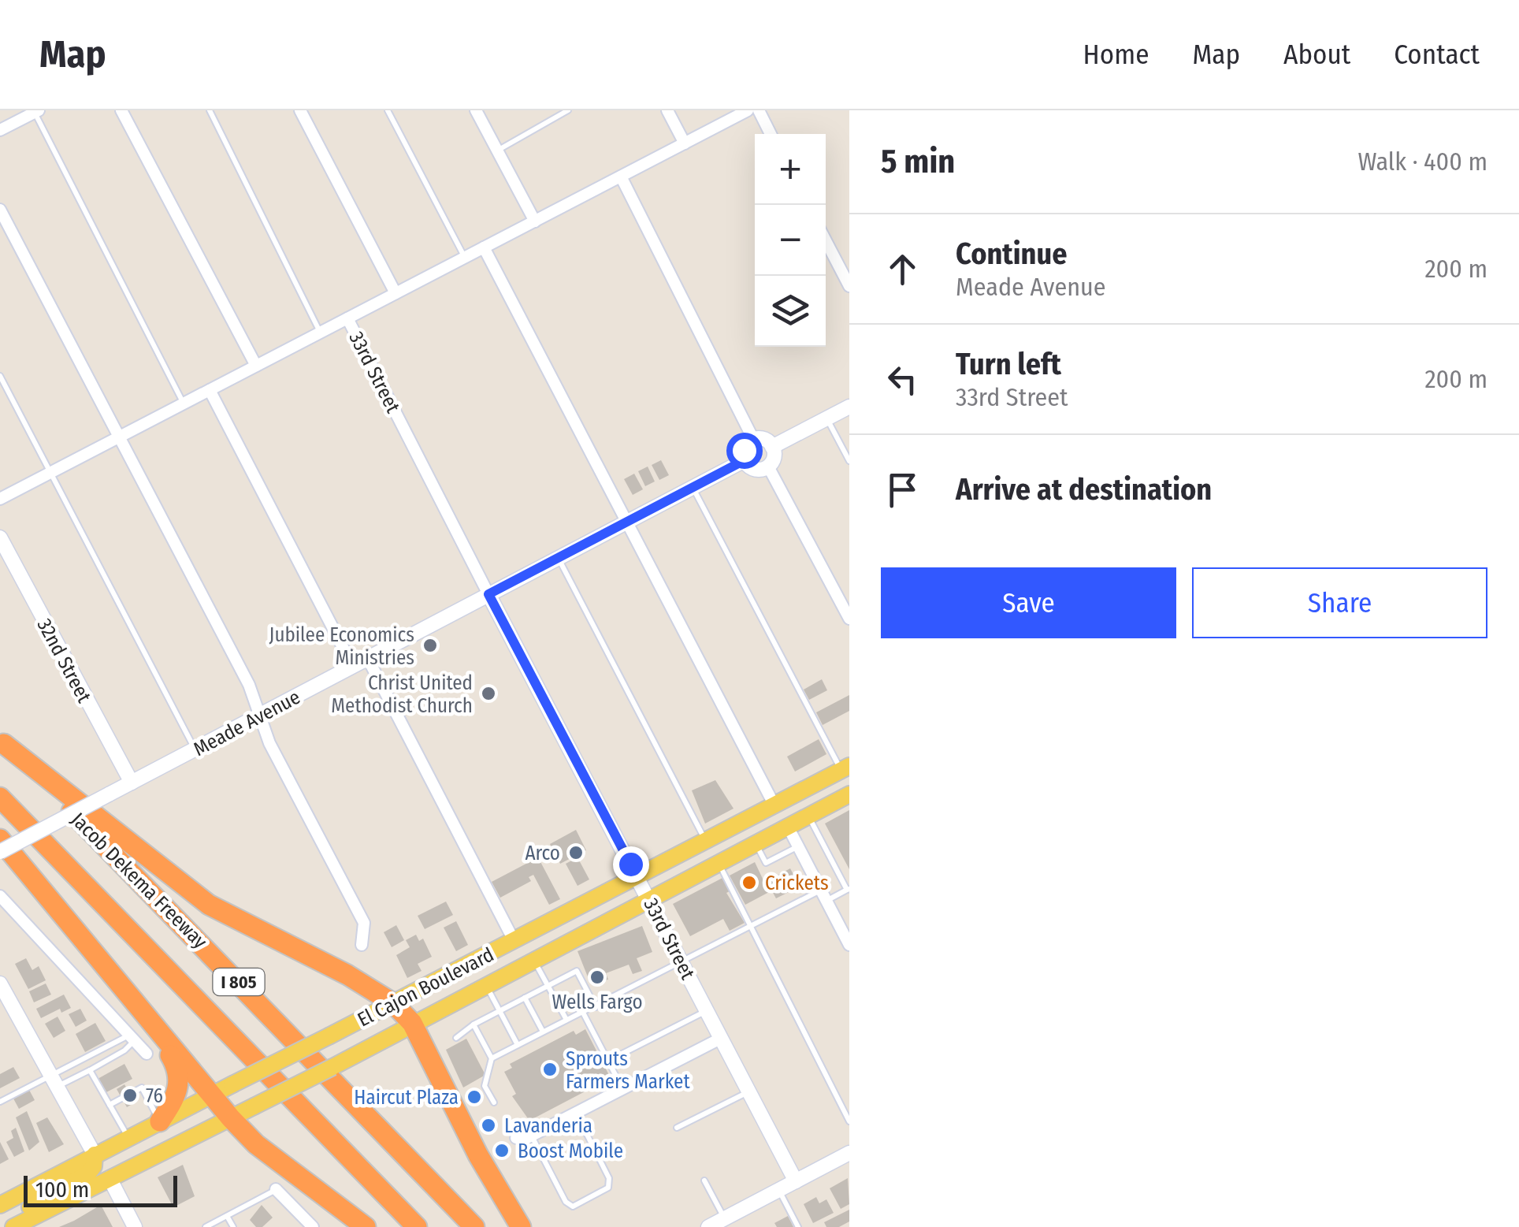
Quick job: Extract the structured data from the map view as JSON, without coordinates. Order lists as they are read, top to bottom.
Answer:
{
  "streets": {
    "highway": ["Jacob Dekema Freeway", "I 805"],
    "main road": ["El Cajon Boulevard"],
    "street": ["33rd Street", "32nd Street", "Meade Avenue"]
  },
  "crossings": [
    ["33rd Street", "Meade Avenue"],
    ["33rd Street", "El Cajon Boulevard"],
    ["32nd Street", "Meade Avenue"]
  ],
  "places": [
    "Jubilee Economics Ministries",
    "Christ United Methodist Church",
    "Arco",
    "Crickets",
    "Wells Fargo",
    "Sprouts Farmers Market",
    "76",
    "Haircut Plaza",
    "Lavanderia",
    "Boost Mobile"
  ],
  "scale_bar": "100 m",
  "page": {
    "header": "Map",
    "nav": [
      "Home",
      "Map",
      "About",
      "Contact"
    ],
    "heading": ["5 min", "Walk · 400 m"],
    "map_buttons": ["+", "−"],
    "list": [
      ["Continue", "Meade Avenue", "200 m"],
      ["Turn left", "33rd Street", "200 m"],
      "Arrive at destination"
    ],
    "buttons": ["Save", "Share"],
    "scale": "100 m"
  }
}
